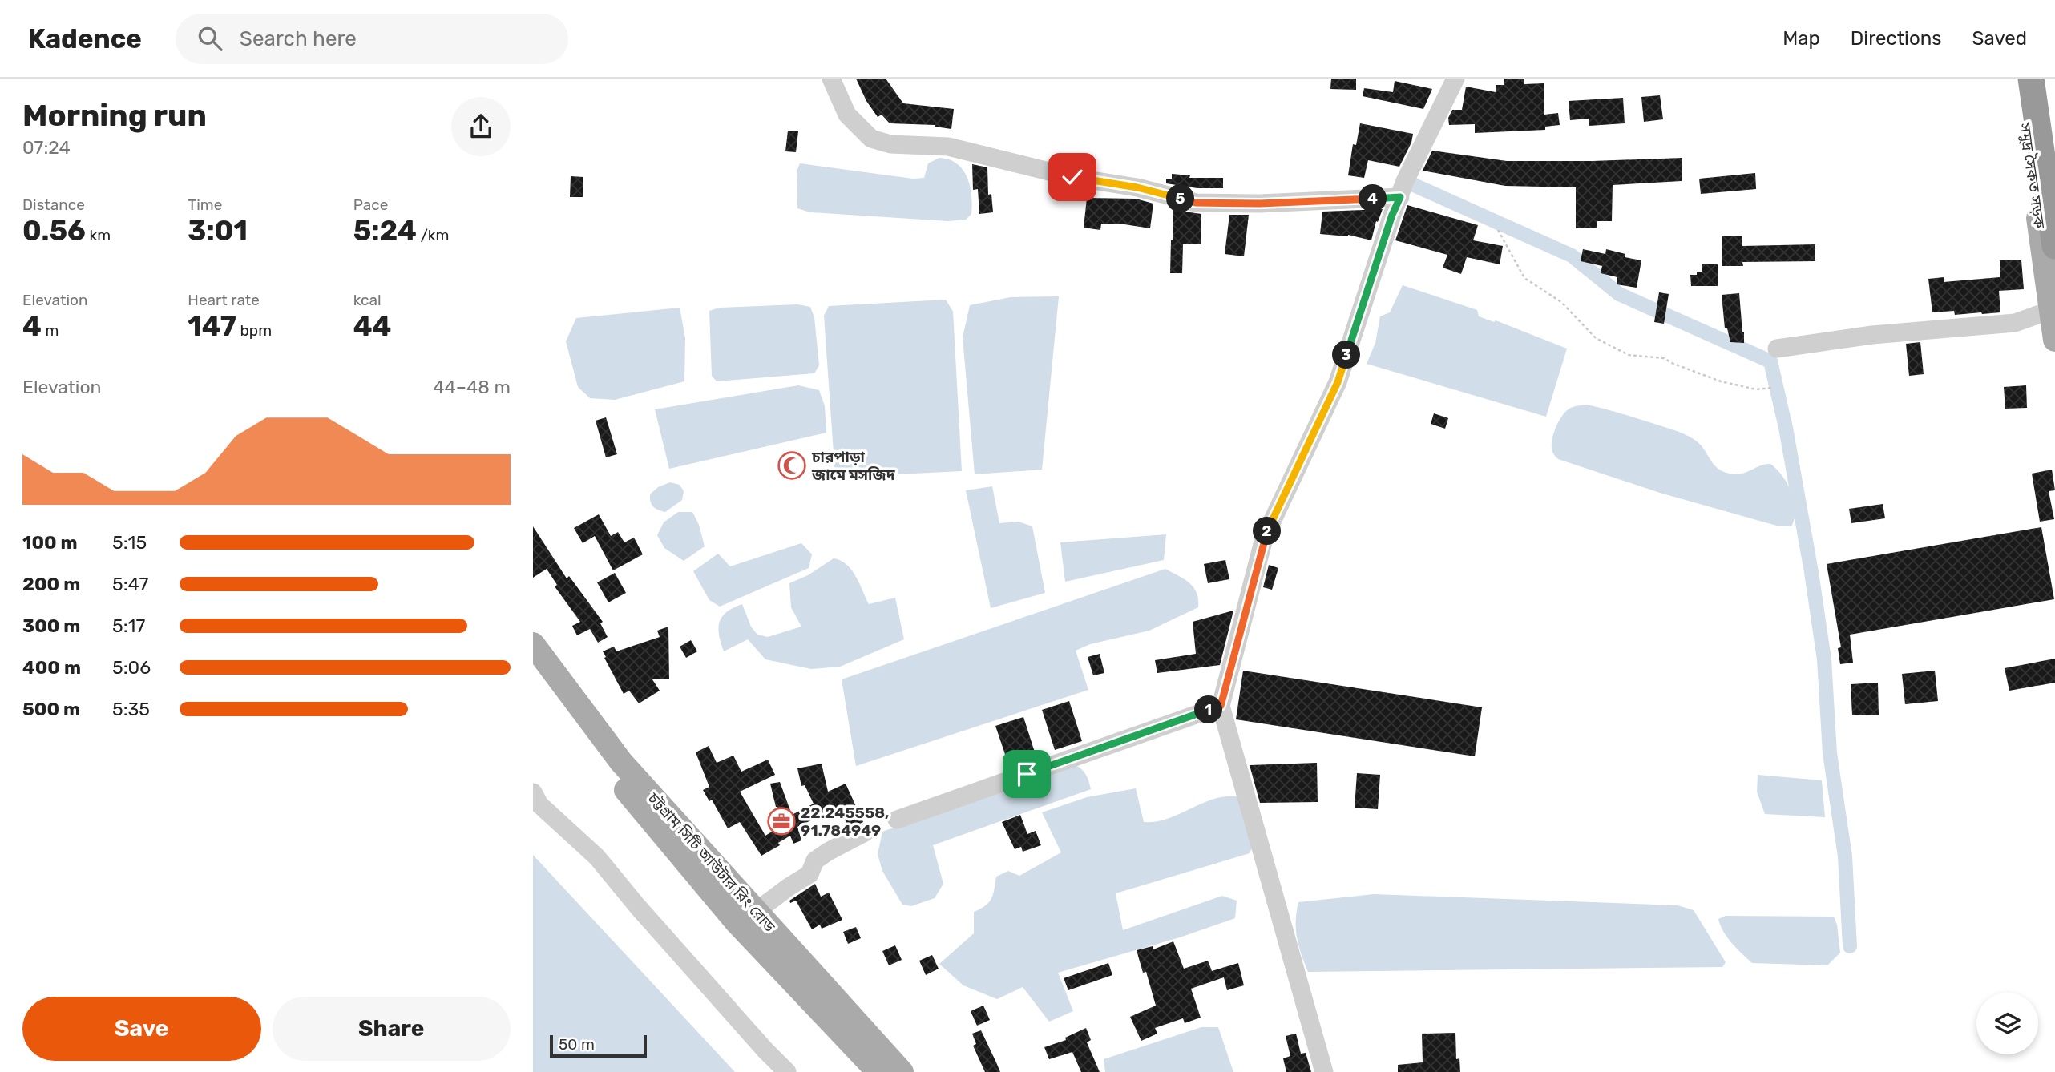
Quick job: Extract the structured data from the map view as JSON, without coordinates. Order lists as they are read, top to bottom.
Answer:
{
  "streets": {
    "main road": ["সমুদ্র সৈকত সড়ক", "চট্টগ্রাম সিটি আউটার রিং রোড"]
  },
  "places": {
    "mosque": ["চারপাড়া জামে মসজিদ"],
    "office": ["22.245558, 91.784949"]
  },
  "scale_bar": "50 m",
  "page": {
    "header": "Kadence",
    "search": "Search here",
    "nav": ["Map", "Directions", "Saved"],
    "heading": ["Morning run", "07:24"],
    "stats": [
      ["Distance", "0.56 km"],
      ["Time", "3:01"],
      ["Pace", "5:24 /km"],
      ["Elevation", "4 m"],
      ["Heart rate", "147 bpm"],
      ["kcal", "44"]
    ],
    "pins": [
      "4",
      "5",
      "3",
      "2",
      "1"
    ],
    "chart": ["Elevation", "44–48 m"],
    "list": [
      {
        "name": "100 m",
        "note": "5:15"
      },
      {
        "name": "200 m",
        "note": "5:47"
      },
      {
        "name": "300 m",
        "note": "5:17"
      },
      {
        "name": "400 m",
        "note": "5:06"
      },
      {
        "name": "500 m",
        "note": "5:35"
      }
    ],
    "buttons": ["Save", "Share"],
    "scale": "50 m"
  }
}
